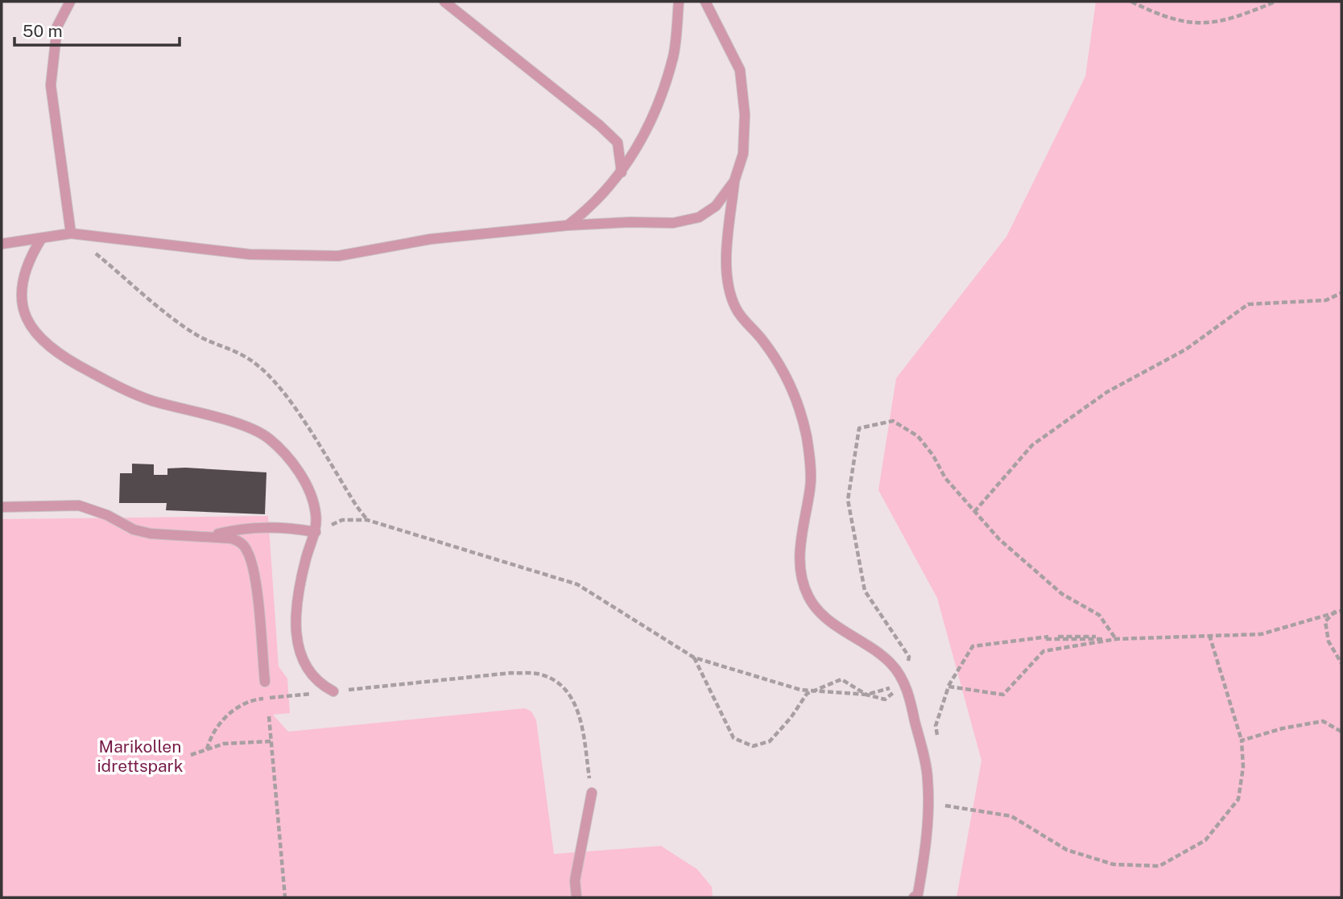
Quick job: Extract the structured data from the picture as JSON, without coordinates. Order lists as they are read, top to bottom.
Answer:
{
  "parks": ["Marikollen idrettspark"],
  "scale_bar": "50 m"
}
